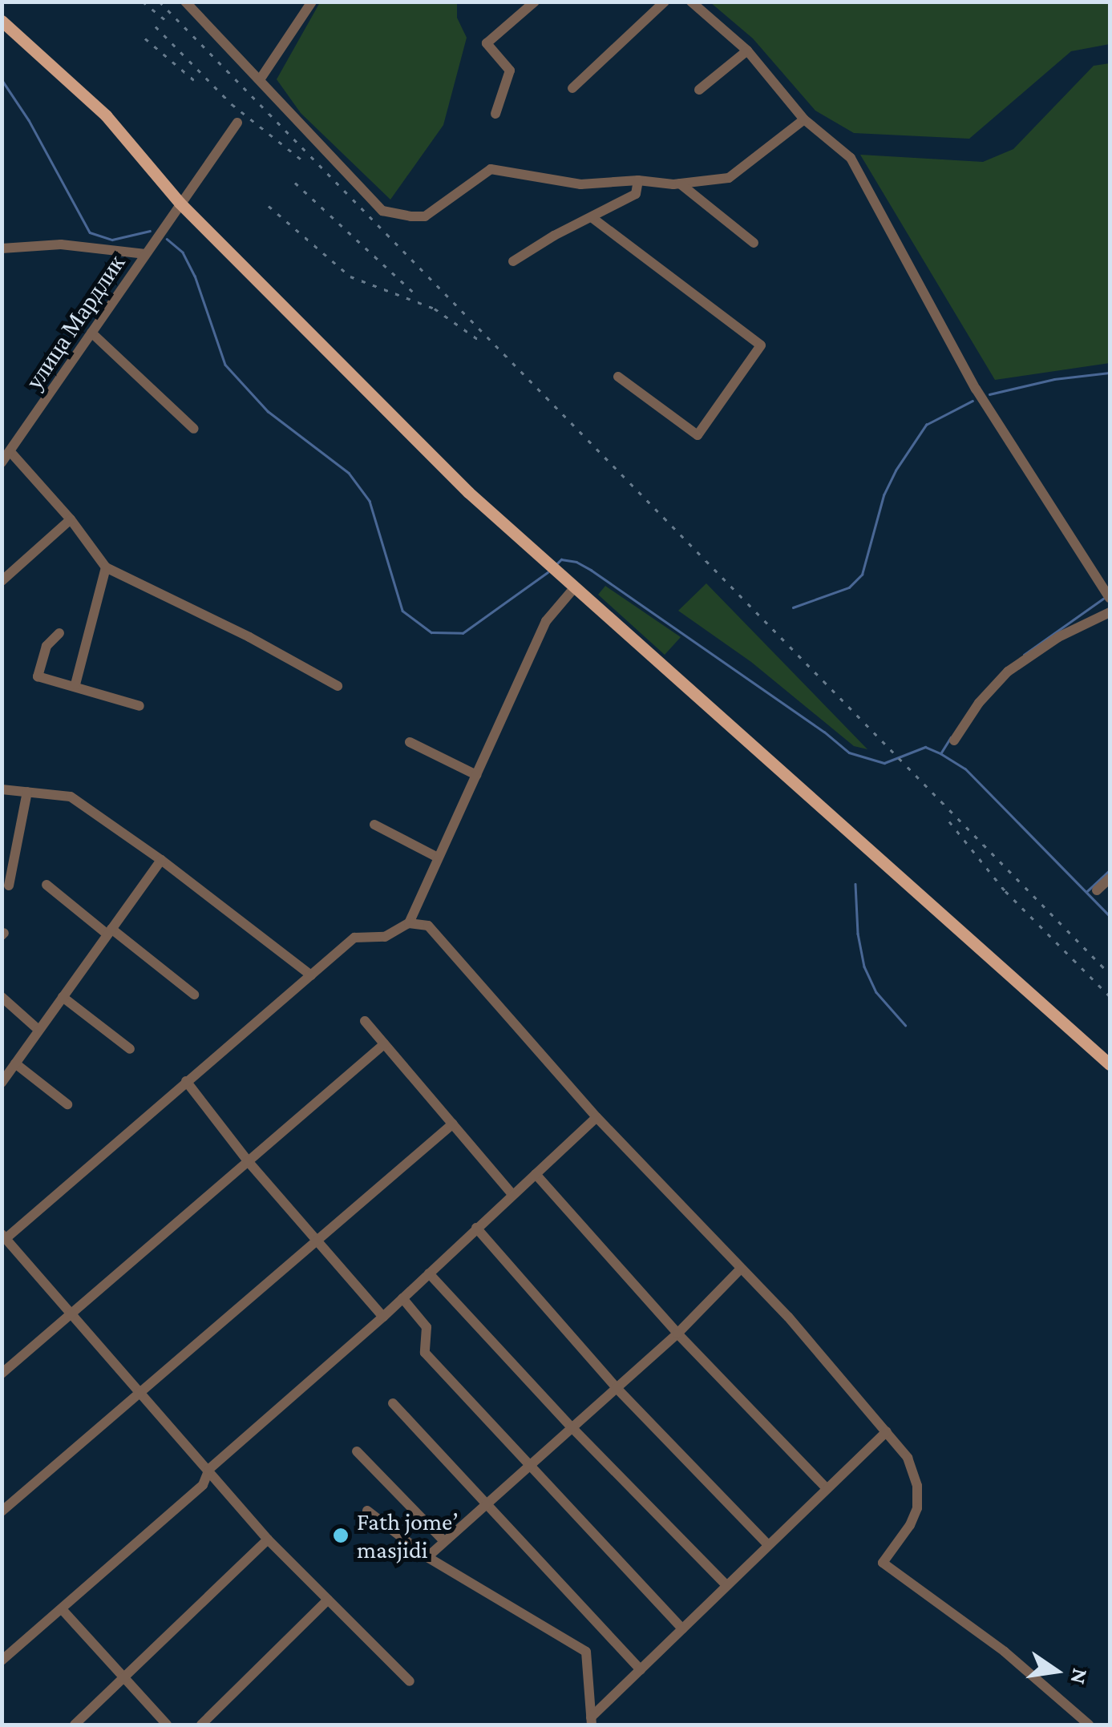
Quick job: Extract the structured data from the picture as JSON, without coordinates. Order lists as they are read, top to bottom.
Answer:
{
  "streets": {
    "street": ["улица Мардлик"]
  },
  "places": ["Fath jome’ masjidi"],
  "north": "right"
}
